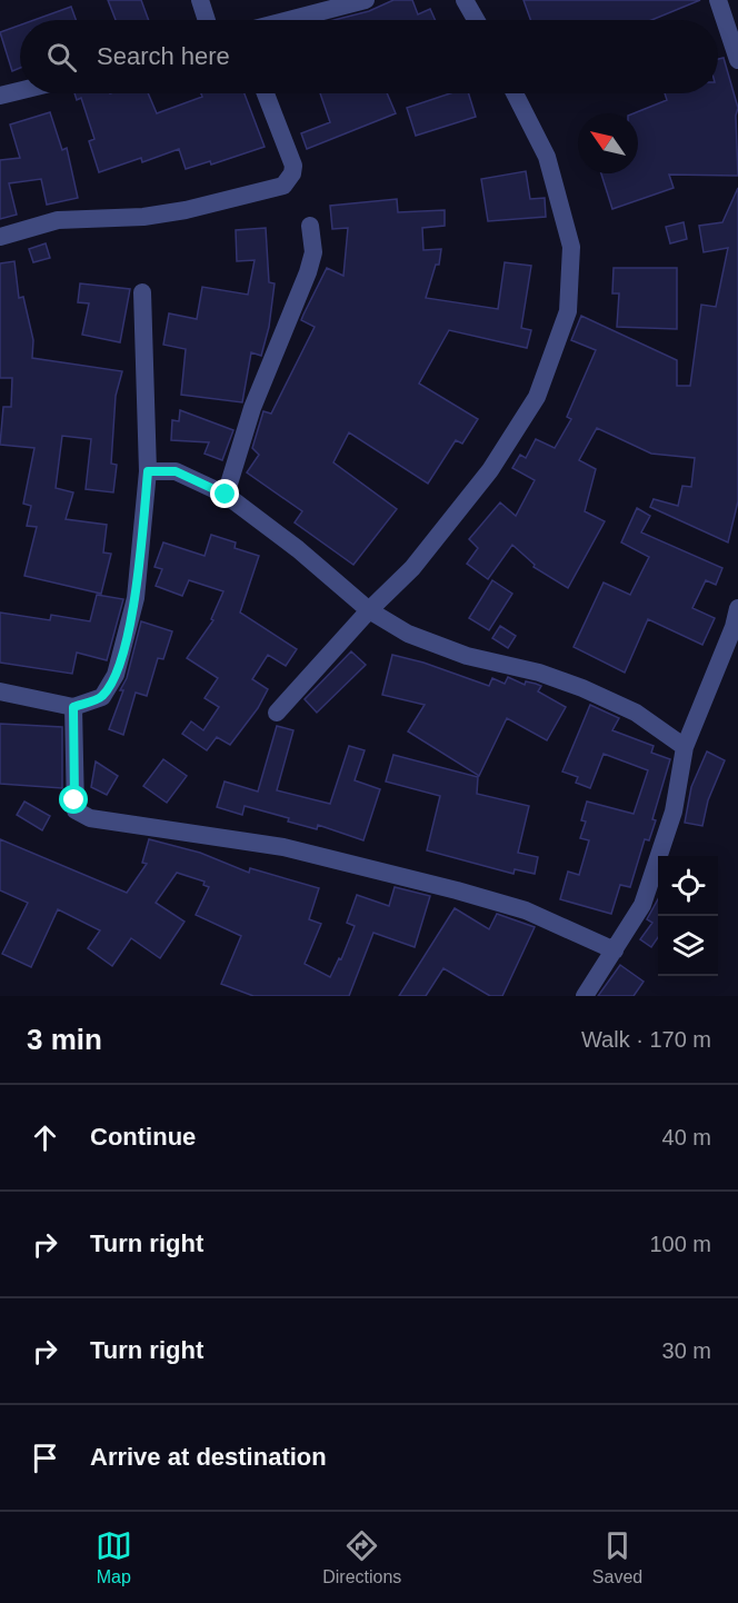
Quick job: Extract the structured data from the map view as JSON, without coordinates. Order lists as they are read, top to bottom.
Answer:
{
  "north": "top left",
  "page": {
    "search": "Search here",
    "heading": ["3 min", "Walk · 170 m"],
    "list": [
      ["Continue", "40 m"],
      ["Turn right", "100 m"],
      ["Turn right", "30 m"],
      "Arrive at destination"
    ],
    "nav": ["Map", "Directions", "Saved"]
  }
}
